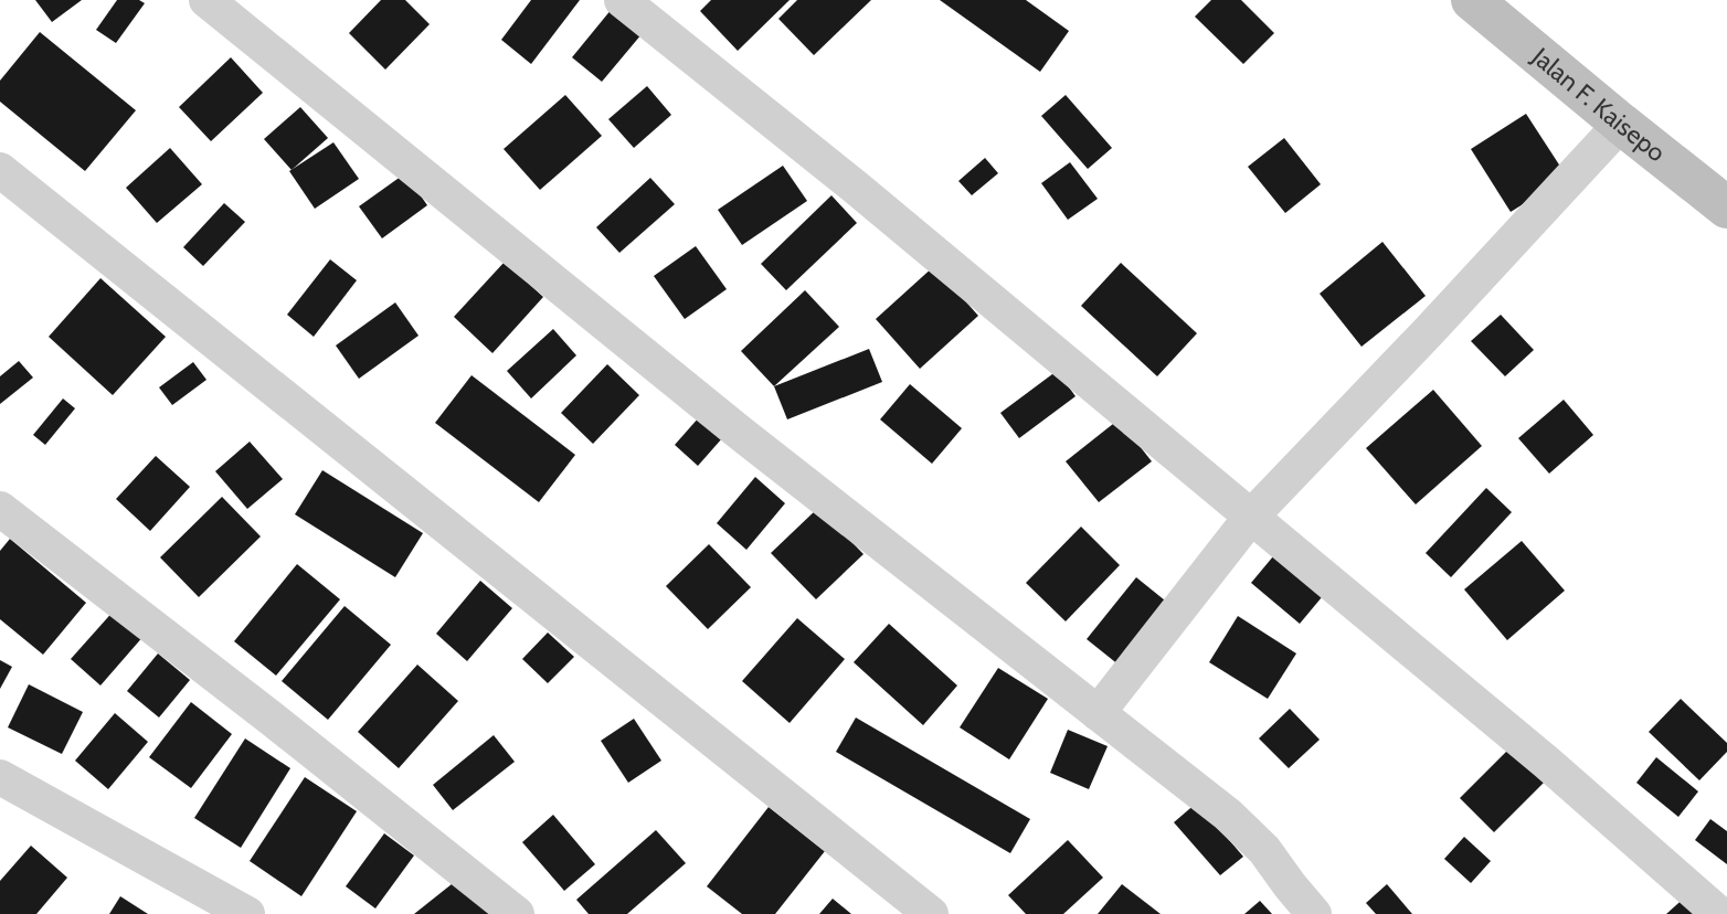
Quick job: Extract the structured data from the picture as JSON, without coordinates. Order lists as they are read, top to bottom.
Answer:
{
  "streets": {
    "street": ["Jalan F. Kaisepo"]
  }
}
